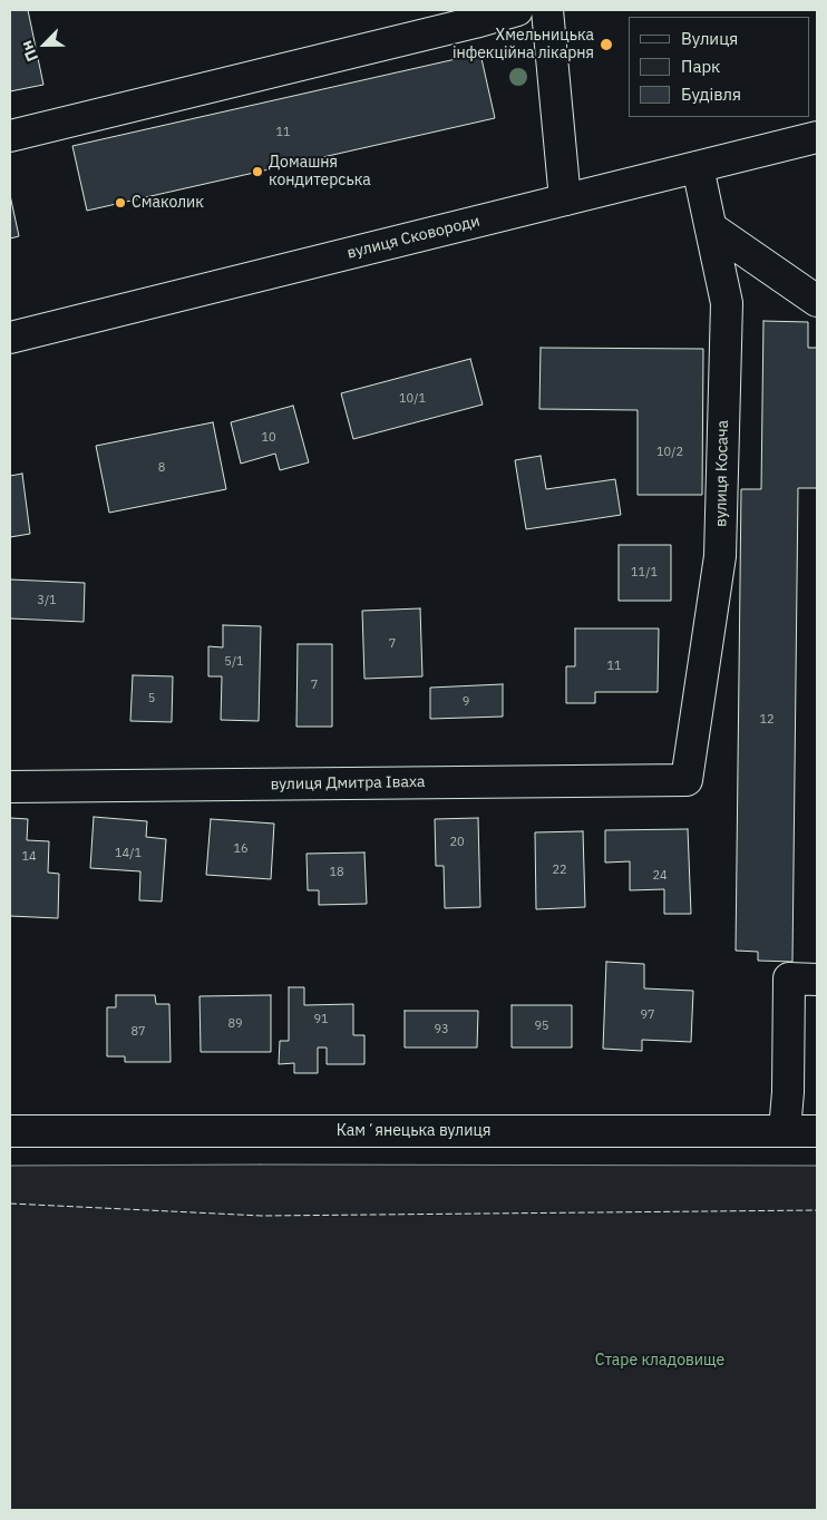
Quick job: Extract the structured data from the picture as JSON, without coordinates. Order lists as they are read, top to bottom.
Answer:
{
  "streets": {
    "main road": [
      "вулиця Сковороди",
      "вулиця Косача",
      "вулиця Дмитра Іваха",
      "Камʼянецька вулиця"
    ]
  },
  "crossings": [
    ["вулиця Сковороди", "вулиця Косача"],
    ["вулиця Косача", "вулиця Дмитра Іваха"]
  ],
  "parks": ["Старе кладовище"],
  "places": ["Хмельницька інфекційна лікарня", "Домашня кондитерська", "Смаколик"],
  "house_numbers": [
    "11",
    "10/1",
    "10",
    "10/2",
    "8",
    "11/1",
    "3/1",
    "7",
    "5/1",
    "11",
    "7",
    "5",
    "9",
    "12",
    "20",
    "16",
    "14/1",
    "14",
    "22",
    "18",
    "24",
    "97",
    "91",
    "89",
    "95",
    "93",
    "87"
  ],
  "legend": ["Вулиця", "Парк", "Будівля"],
  "north": "bottom left"
}
